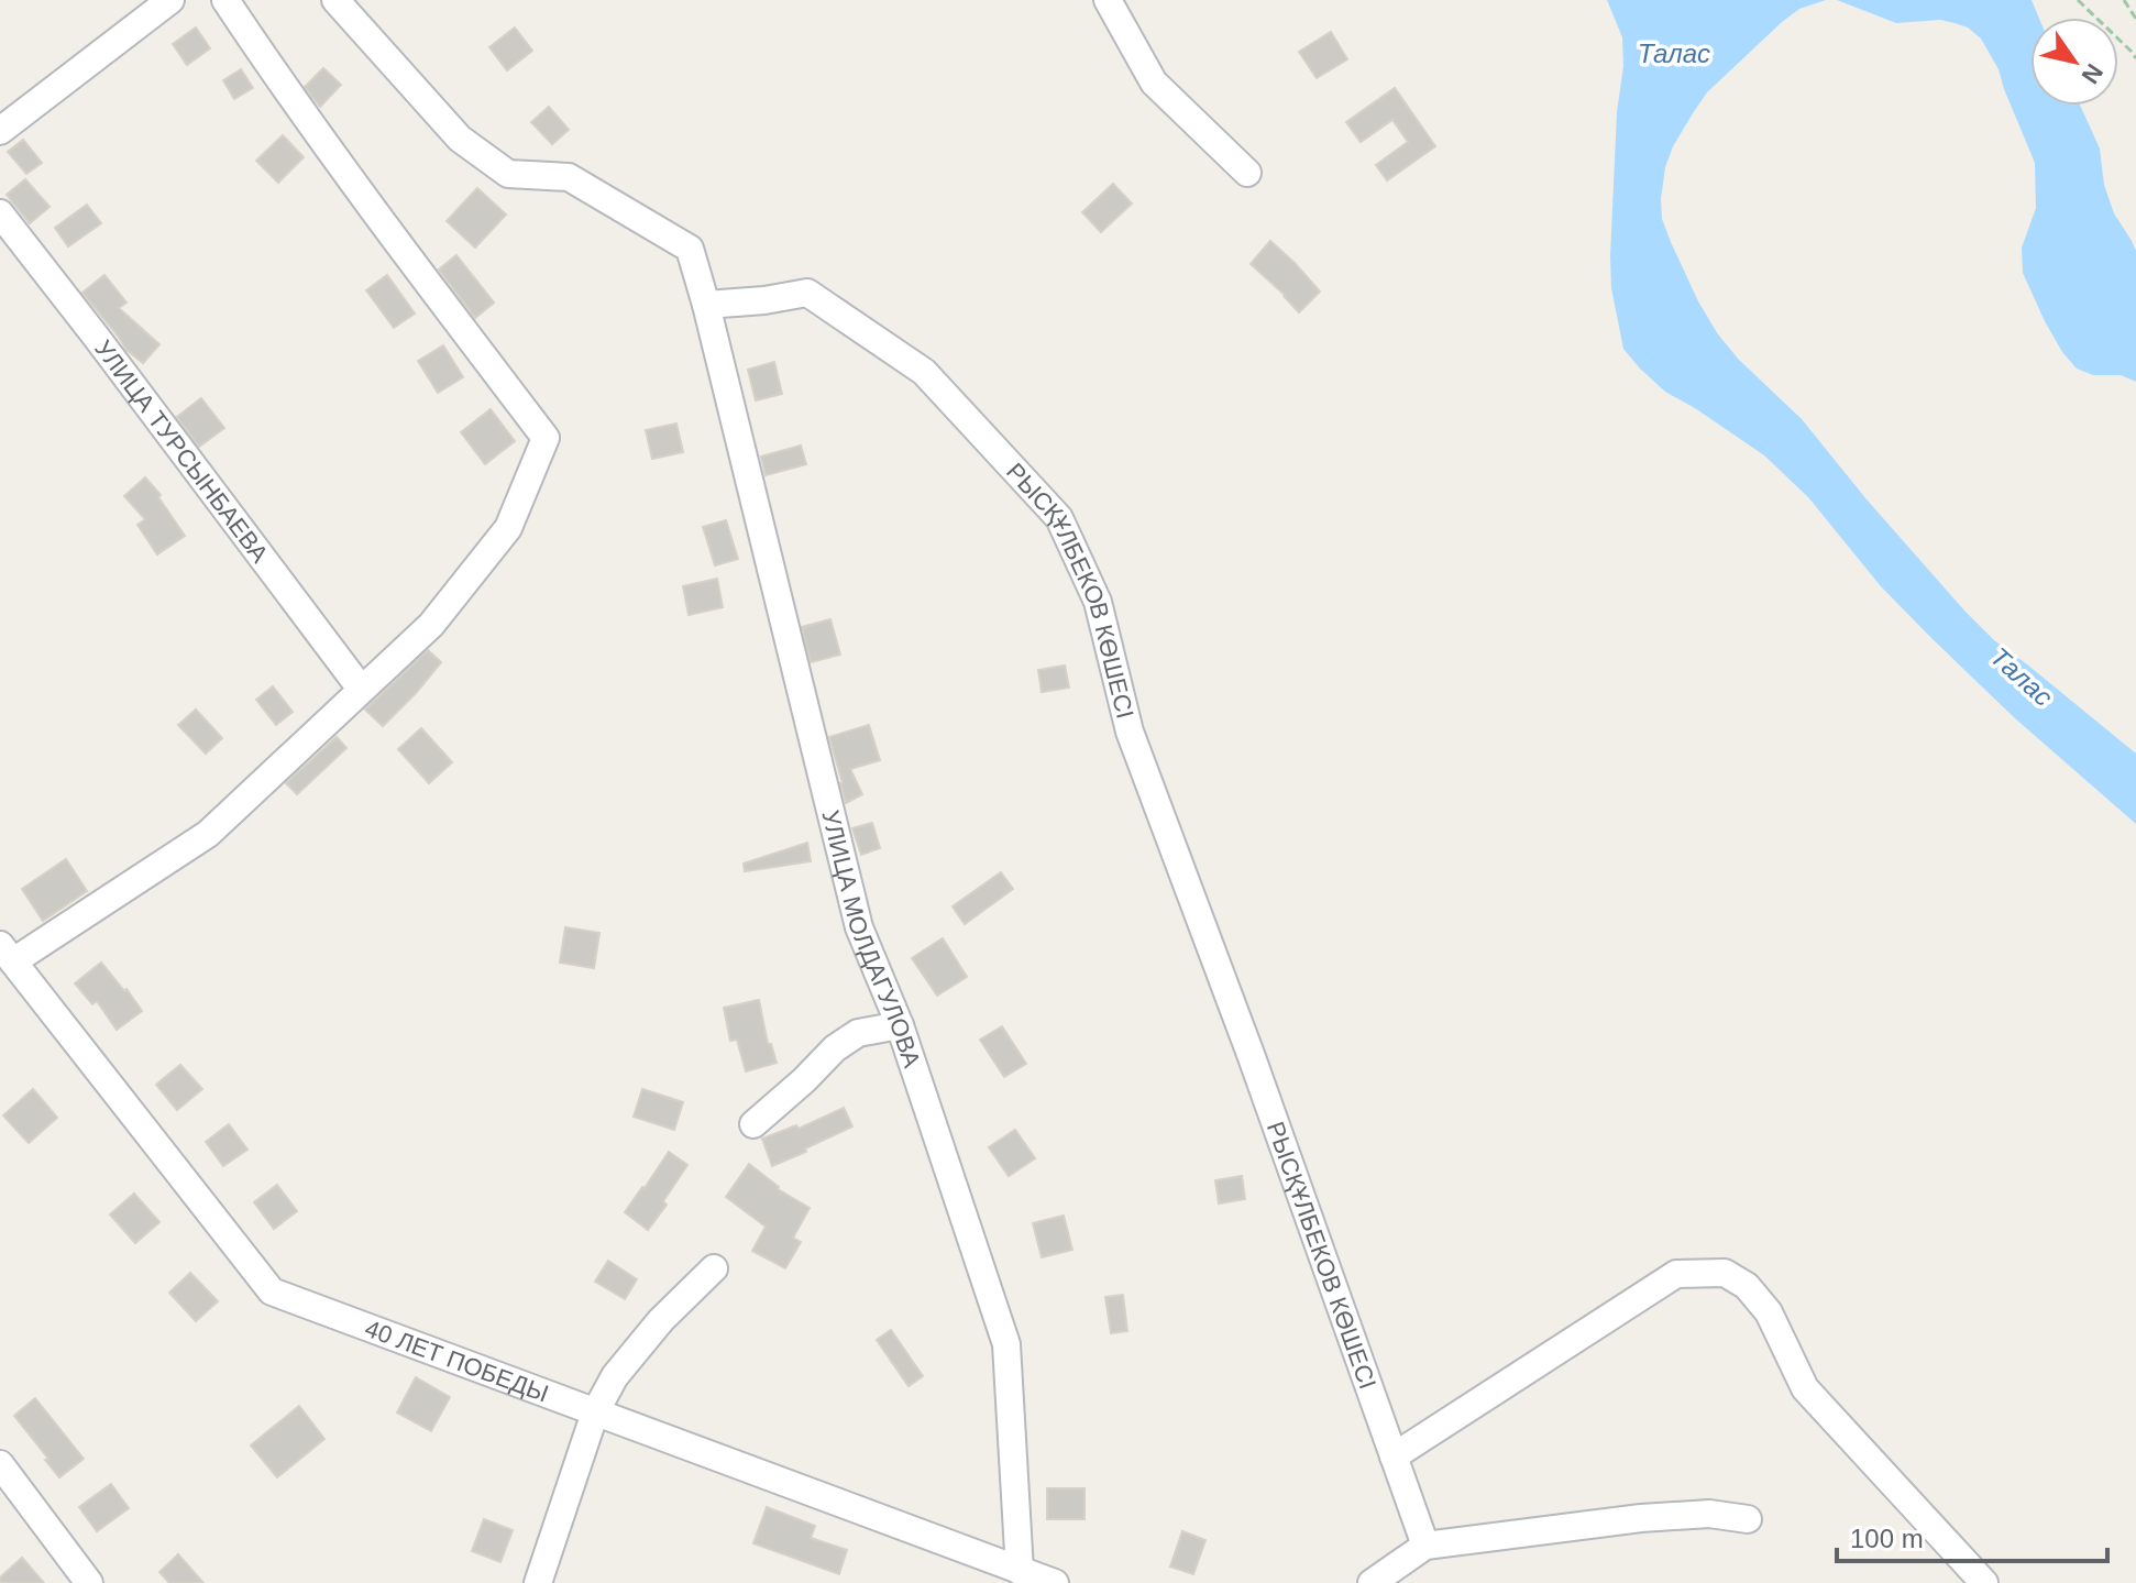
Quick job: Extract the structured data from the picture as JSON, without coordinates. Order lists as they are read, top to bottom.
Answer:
{
  "streets": {
    "street": [
      "УЛИЦА ТУРСЫНБАЕВА",
      "РЫСҚҰЛБЕКОВ КӨШЕСІ",
      "УЛИЦА МОЛДАГУЛОВА",
      "40 ЛЕТ ПОБЕДЫ"
    ]
  },
  "crossings": [
    ["РЫСҚҰЛБЕКОВ КӨШЕСІ", "УЛИЦА МОЛДАГУЛОВА"],
    ["УЛИЦА МОЛДАГУЛОВА", "40 ЛЕТ ПОБЕДЫ"]
  ],
  "water": ["Талас"],
  "scale_bar": "100 m",
  "north": "bottom right"
}
